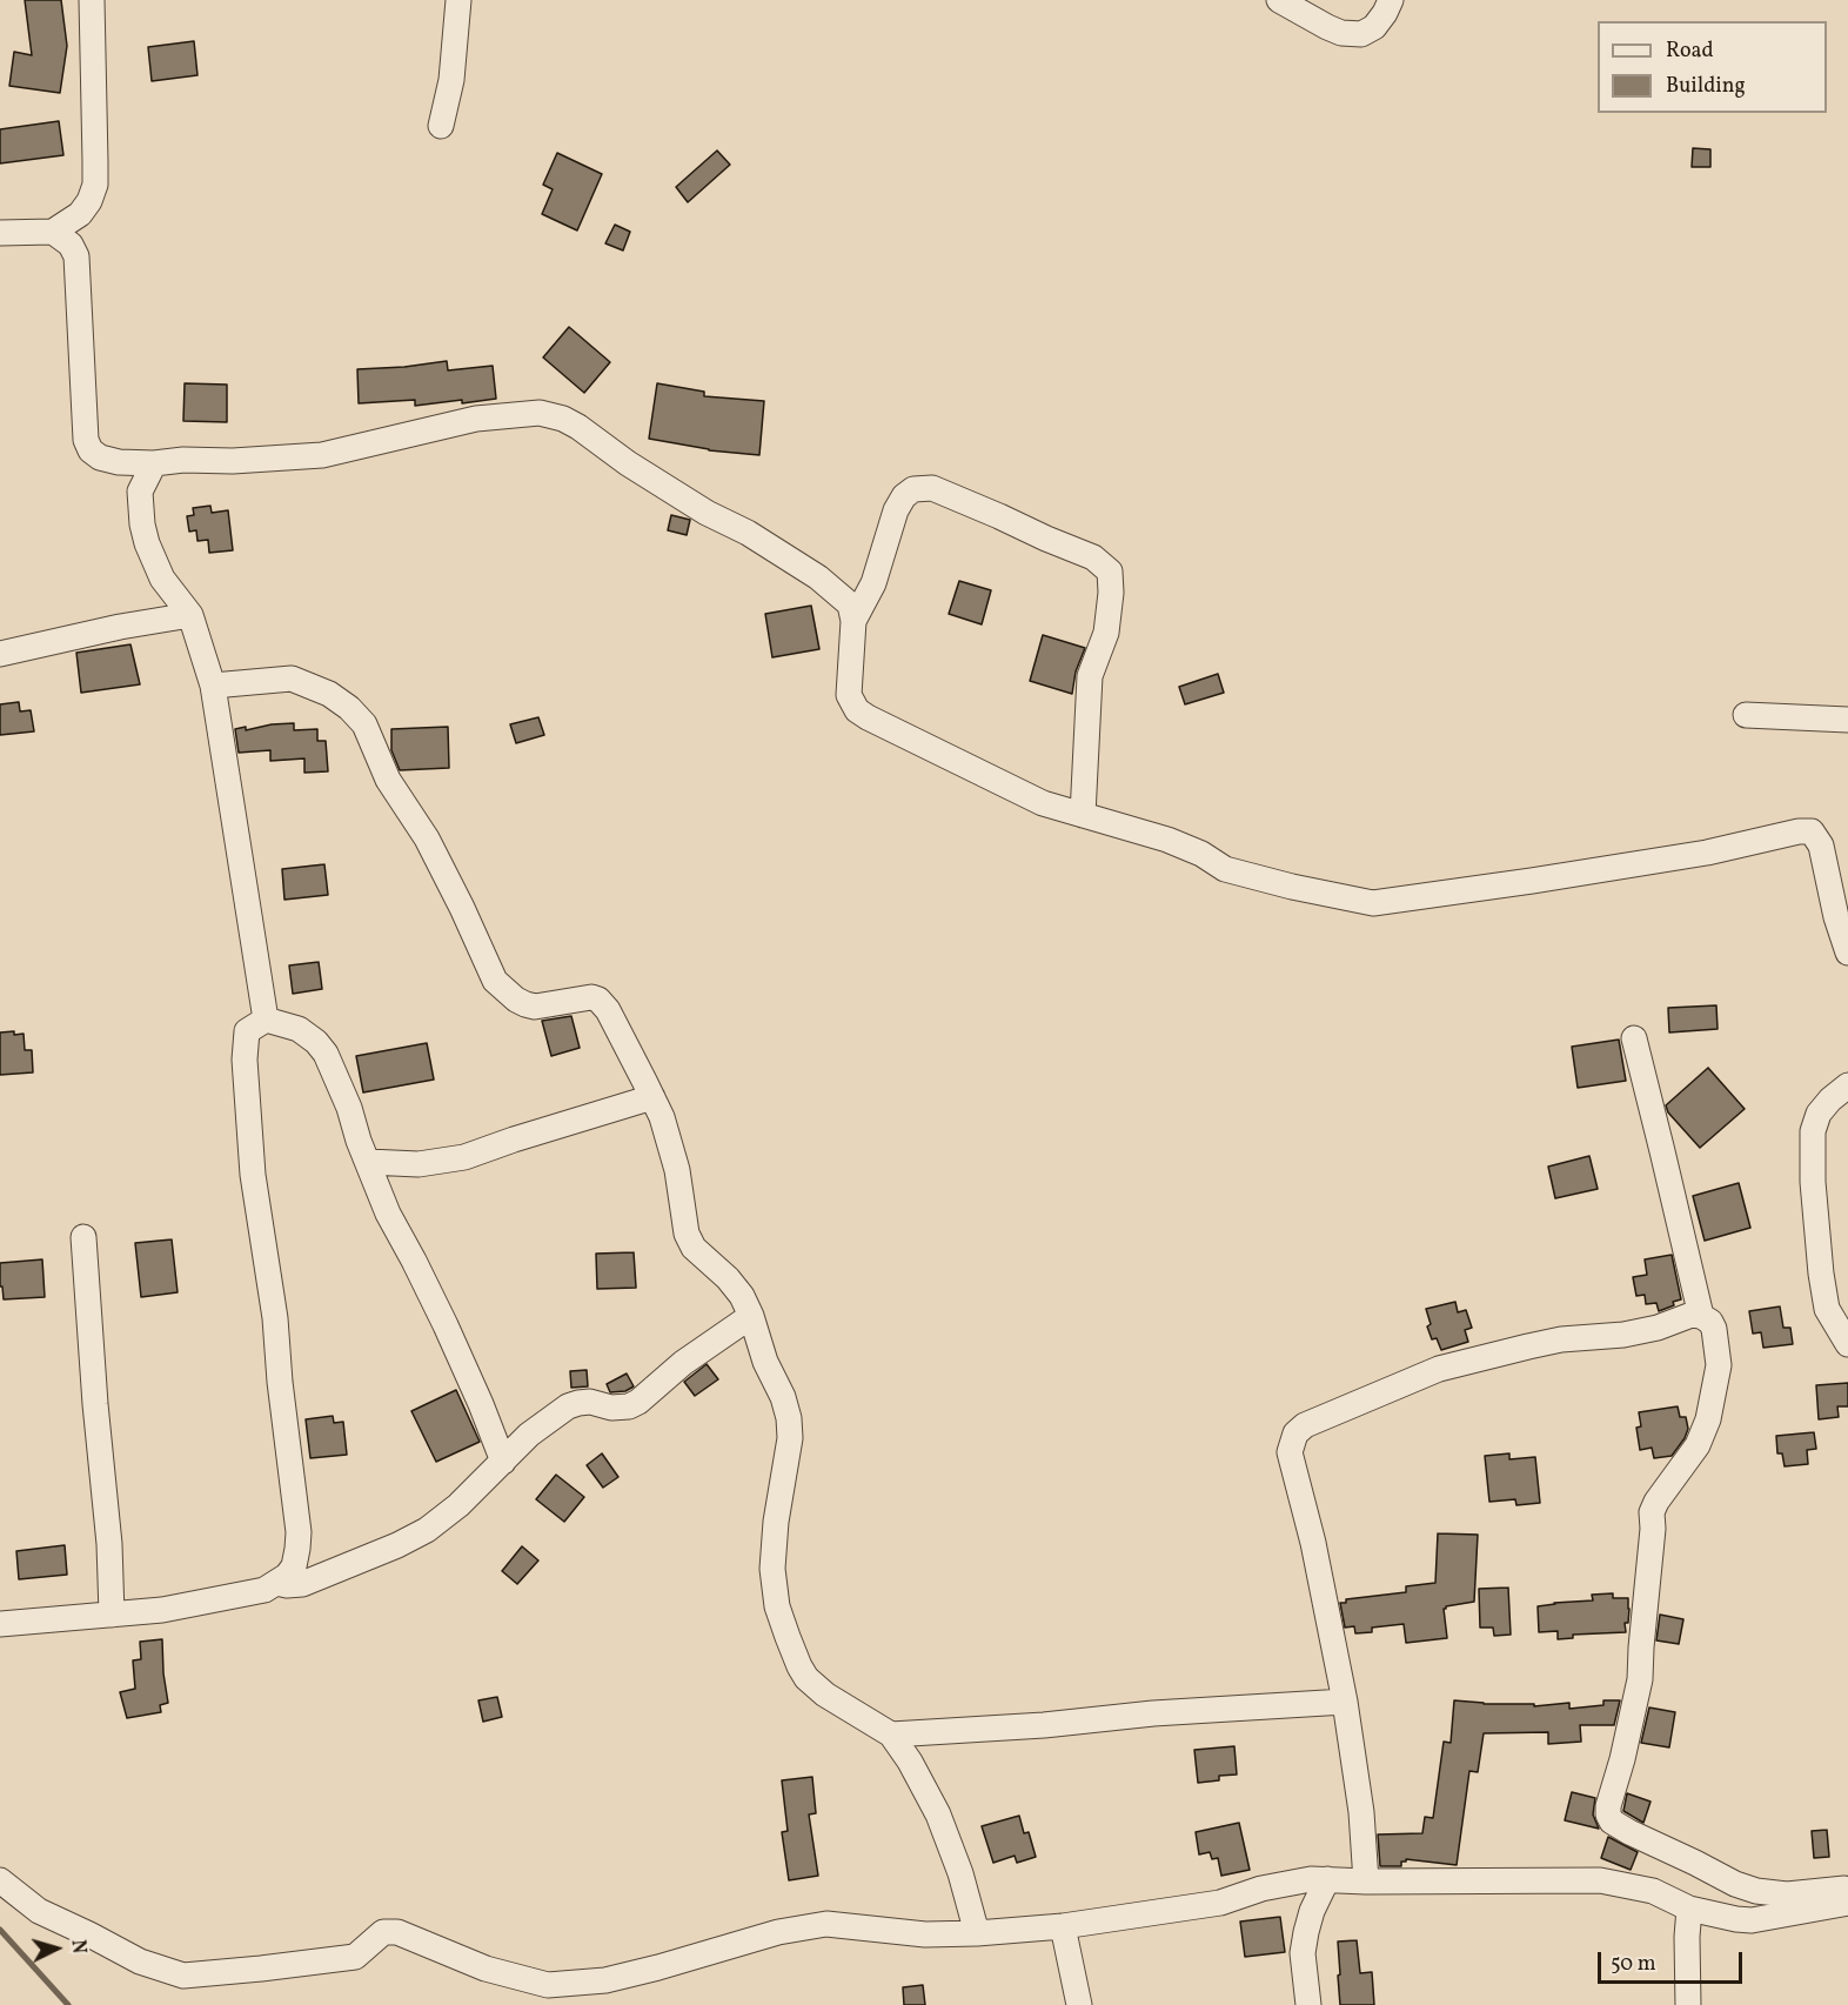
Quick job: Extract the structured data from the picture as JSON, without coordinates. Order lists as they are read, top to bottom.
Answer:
{
  "legend": ["Road", "Building"],
  "scale_bar": "50 m",
  "north": "right"
}
